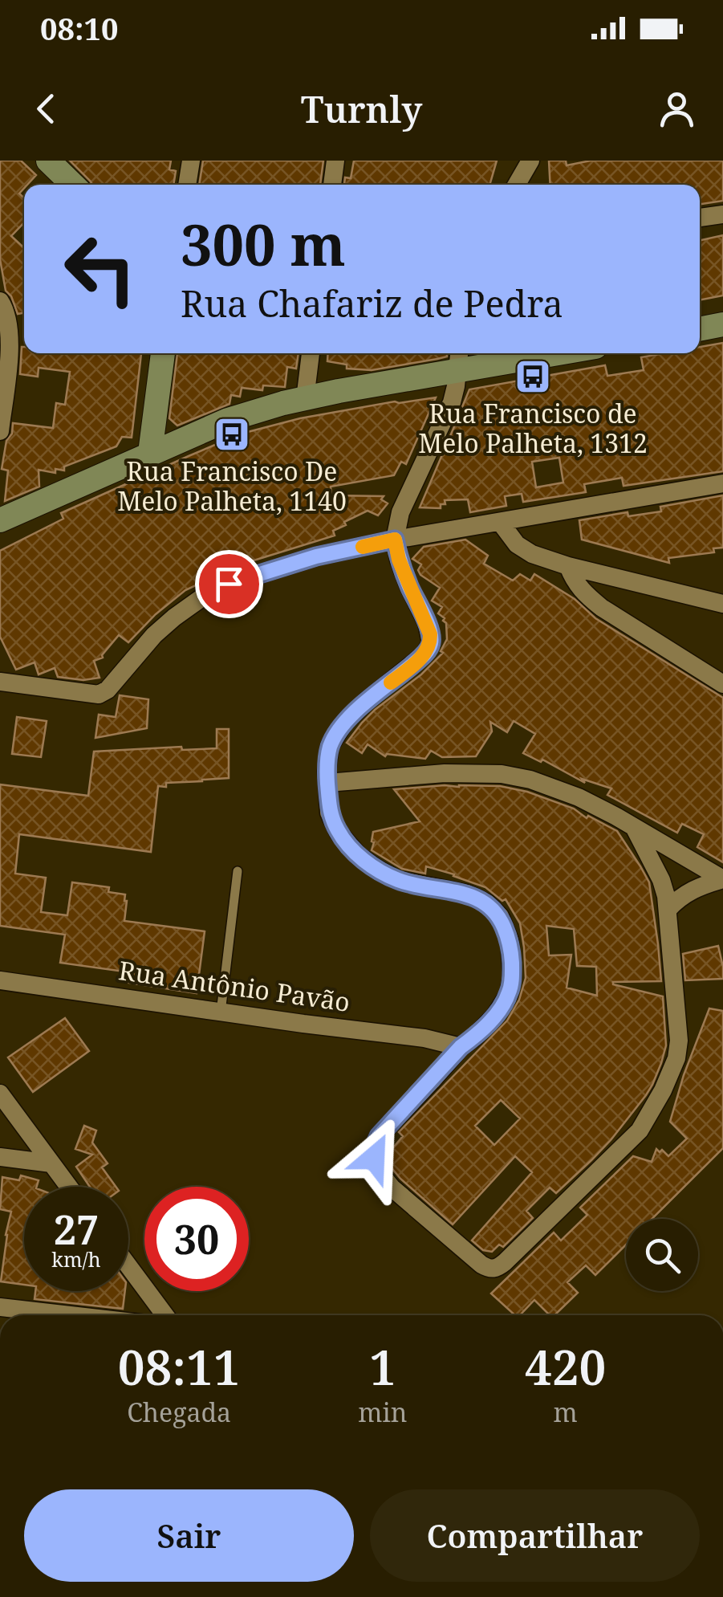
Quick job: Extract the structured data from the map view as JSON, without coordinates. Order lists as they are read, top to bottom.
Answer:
{
  "streets": {
    "street": ["Rua Antônio Pavão"]
  },
  "places": {
    "bus stop": ["Rua Francisco de Melo Palheta, 1312", "Rua Francisco De Melo Palheta, 1140"]
  },
  "page": {
    "status": "08:10",
    "header": "Turnly",
    "turn": ["300 m", "Rua Chafariz de Pedra"],
    "speed": "27 km/h",
    "limit": "30",
    "eta": [
      "08:11",
      "Chegada",
      "1",
      "min",
      "420",
      "m"
    ],
    "buttons": ["Sair", "Compartilhar"]
  }
}
